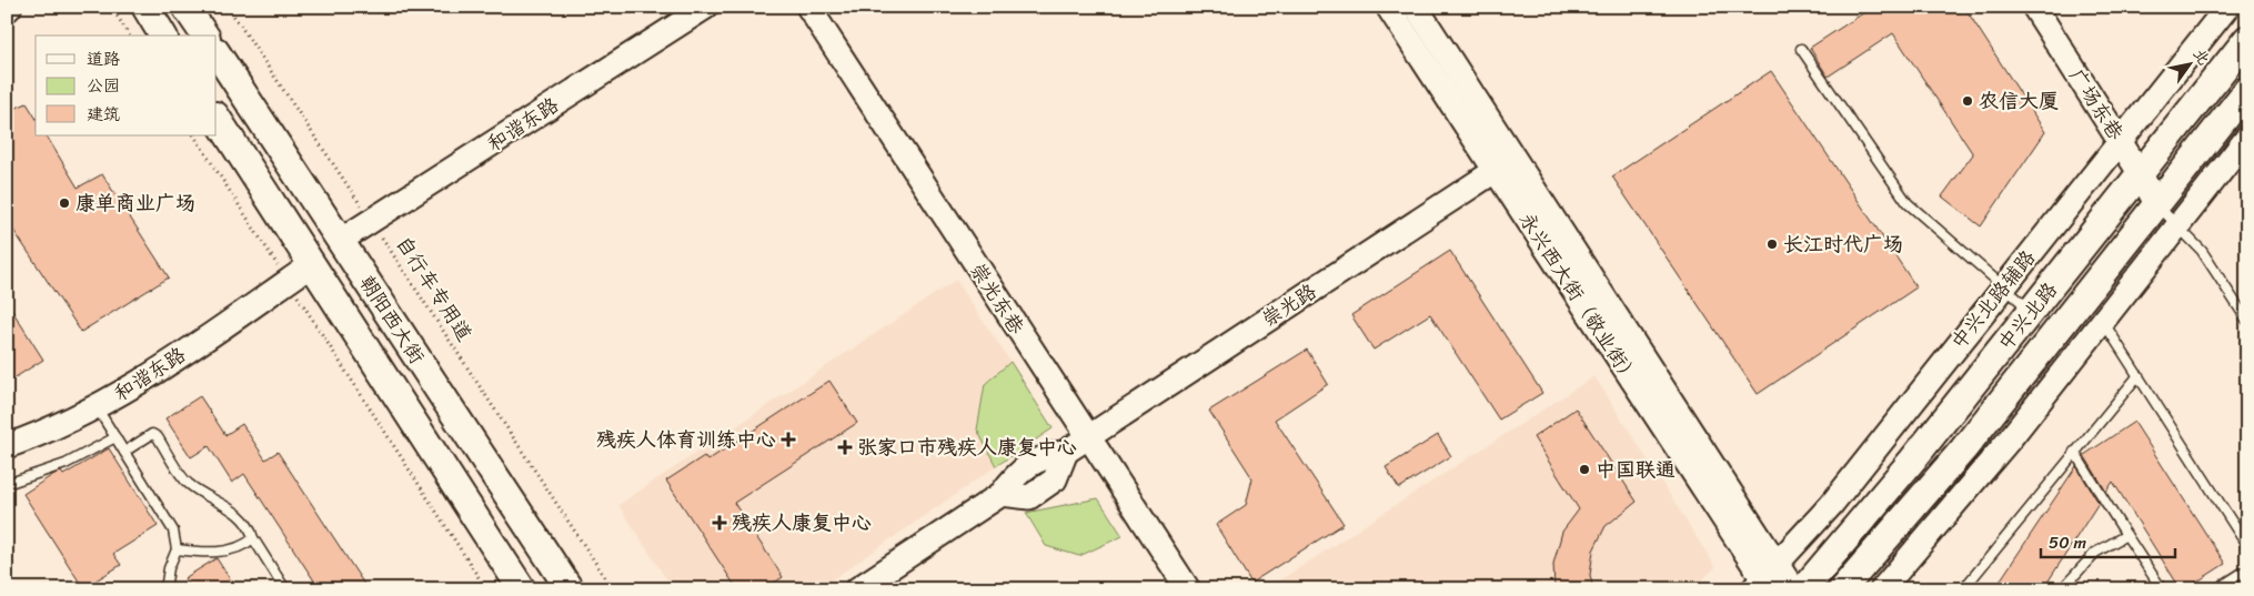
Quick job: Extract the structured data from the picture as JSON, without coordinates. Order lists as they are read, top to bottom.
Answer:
{
  "streets": {
    "main road": ["中兴北路", "朝阳西大街"],
    "street": [
      "广场东巷",
      "和谐东路",
      "崇光东巷",
      "永兴西大街（敬业街）",
      "中兴北路辅路",
      "崇光路"
    ],
    "path": ["自行车专用道"]
  },
  "crossings": [
    ["广场东巷", "中兴北路辅路"],
    ["广场东巷", "中兴北路"],
    ["和谐东路", "自行车专用道"],
    ["和谐东路", "朝阳西大街"],
    ["崇光东巷", "崇光路"],
    ["永兴西大街（敬业街）", "中兴北路辅路"],
    ["永兴西大街（敬业街）", "崇光路"]
  ],
  "places": {
    "other": [
      "农信大厦",
      "康单商业广场",
      "长江时代广场",
      "中国联通"
    ],
    "health": ["残疾人体育训练中心", "张家口市残疾人康复中心", "残疾人康复中心"]
  },
  "legend": ["道路", "公园", "建筑"],
  "scale_bar": "50 m",
  "north": "top right"
}
